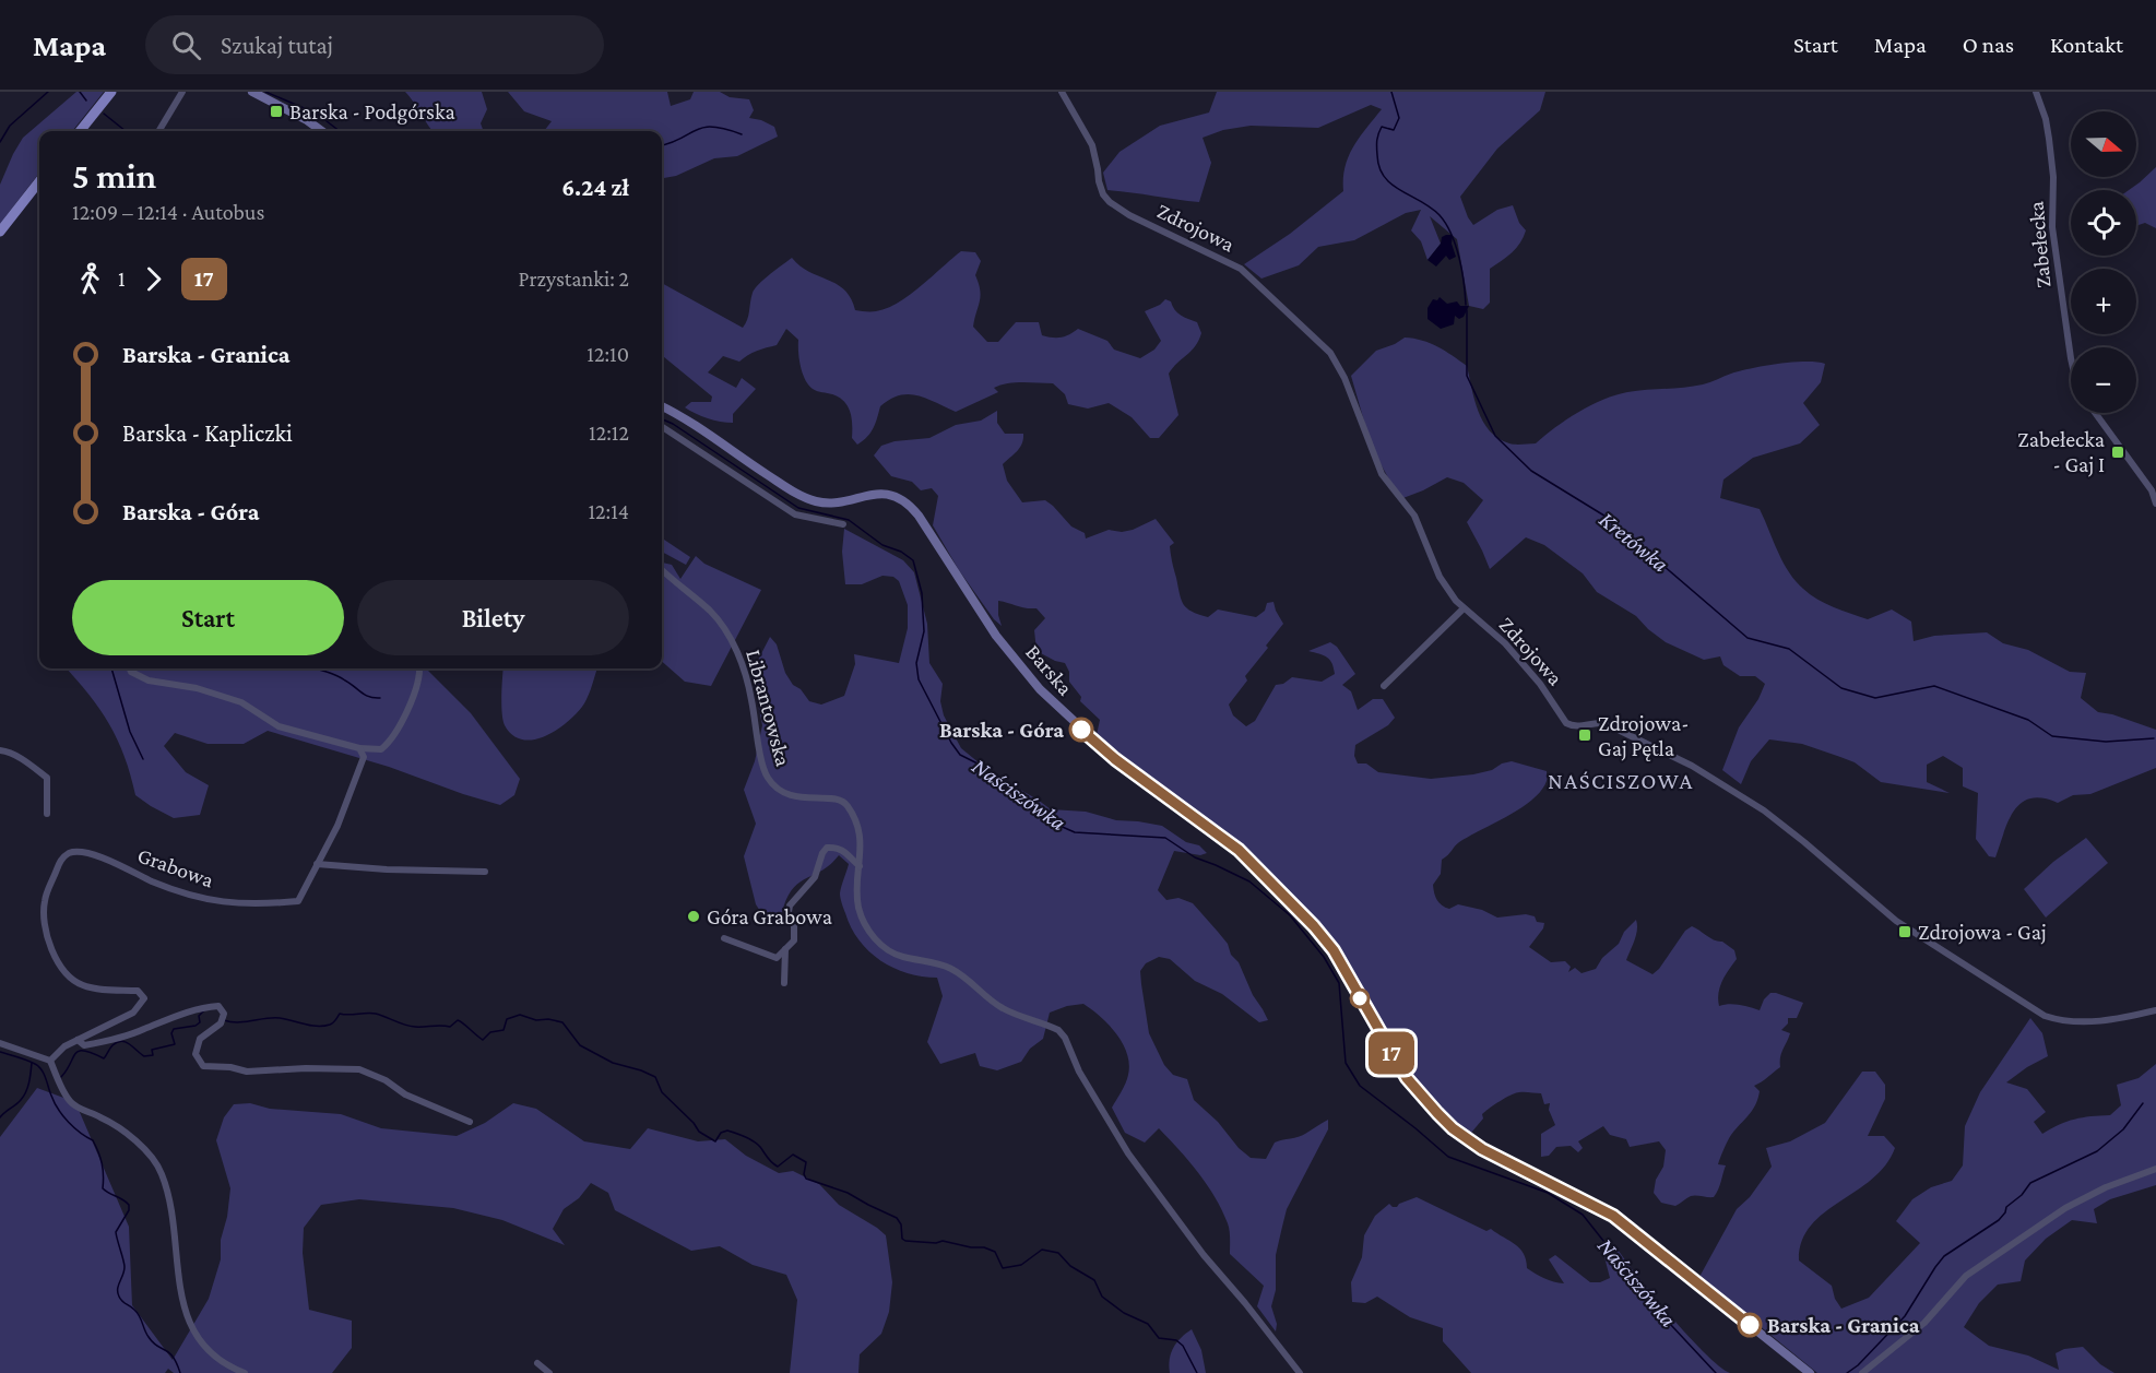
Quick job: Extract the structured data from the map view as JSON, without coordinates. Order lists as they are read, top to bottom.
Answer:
{
  "streets": {
    "street": [
      "Zdrojowa",
      "Zabełecka",
      "Barska",
      "Librantowska",
      "Grabowa"
    ]
  },
  "districts": ["NAŚCISZOWA"],
  "water": ["Kretówka", "Naściszówka"],
  "places": {
    "transit": [
      "Barska - Podgórska",
      "Zabełecka - Gaj I",
      "Zdrojowa- Gaj Pętla",
      "Zdrojowa - Gaj"
    ],
    "other": ["Barska - Góra", "Góra Grabowa", "Barska - Granica"]
  },
  "lines": ["bus line 17"],
  "north": "right",
  "page": {
    "header": "Mapa",
    "search": "Szukaj tutaj",
    "nav": [
      "Start",
      "Mapa",
      "O nas",
      "Kontakt"
    ],
    "on_map": "17",
    "map_buttons": ["+", "−"],
    "heading": ["5 min", "12:09 – 12:14 · Autobus", "6.24 zł"],
    "legs": ["1", "17", "Przystanki: 2"],
    "list": [
      {
        "name": "Barska - Granica",
        "value": "12:10"
      },
      {
        "name": "Barska - Kapliczki",
        "value": "12:12"
      },
      {
        "name": "Barska - Góra",
        "value": "12:14"
      }
    ],
    "buttons": ["Start", "Bilety"]
  }
}
